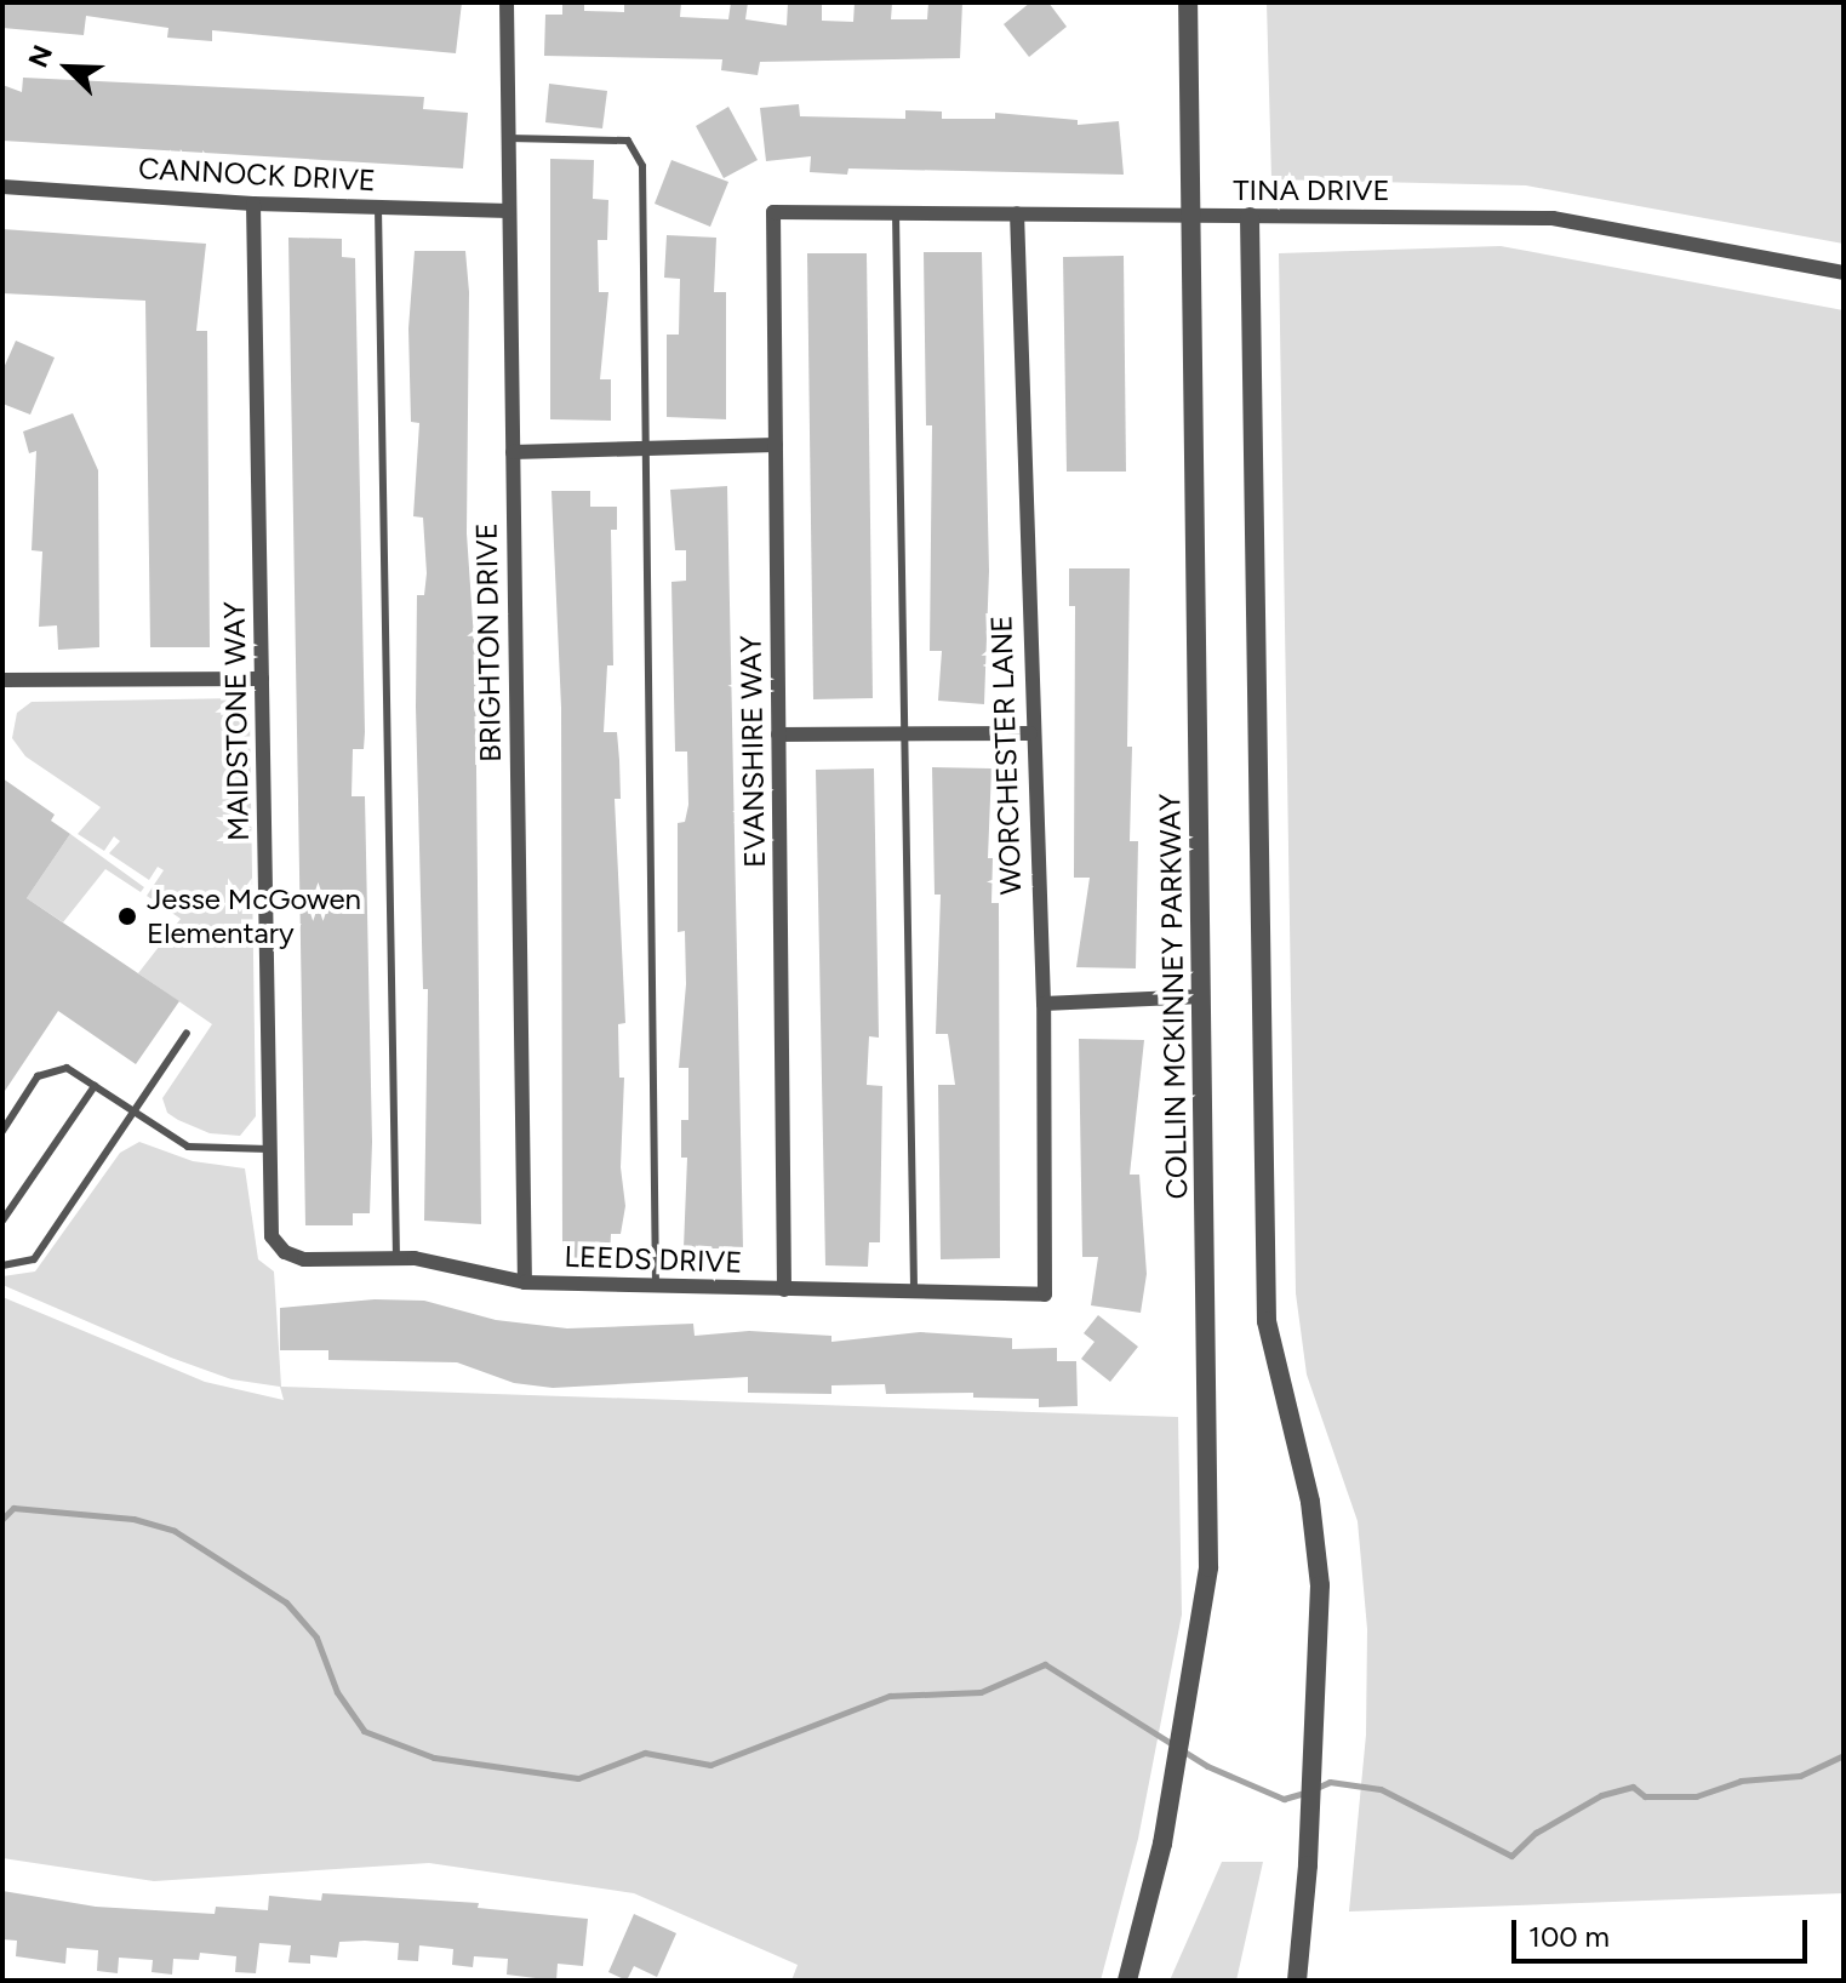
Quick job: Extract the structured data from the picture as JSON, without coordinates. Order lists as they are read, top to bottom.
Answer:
{
  "streets": {
    "street": [
      "CANNOCK DRIVE",
      "TINA DRIVE",
      "BRIGHTON DRIVE",
      "MAIDSTONE WAY",
      "EVANSHIRE WAY",
      "WORCHESTER LANE",
      "COLLIN MCKINNEY PARKWAY",
      "LEEDS DRIVE"
    ]
  },
  "crossings": [
    ["CANNOCK DRIVE", "BRIGHTON DRIVE"],
    ["CANNOCK DRIVE", "MAIDSTONE WAY"],
    ["TINA DRIVE", "EVANSHIRE WAY"],
    ["TINA DRIVE", "WORCHESTER LANE"],
    ["TINA DRIVE", "COLLIN MCKINNEY PARKWAY"],
    ["BRIGHTON DRIVE", "LEEDS DRIVE"],
    ["MAIDSTONE WAY", "LEEDS DRIVE"],
    ["EVANSHIRE WAY", "LEEDS DRIVE"],
    ["WORCHESTER LANE", "LEEDS DRIVE"]
  ],
  "places": ["Jesse McGowen Elementary"],
  "scale_bar": "100 m",
  "north": "top left"
}
